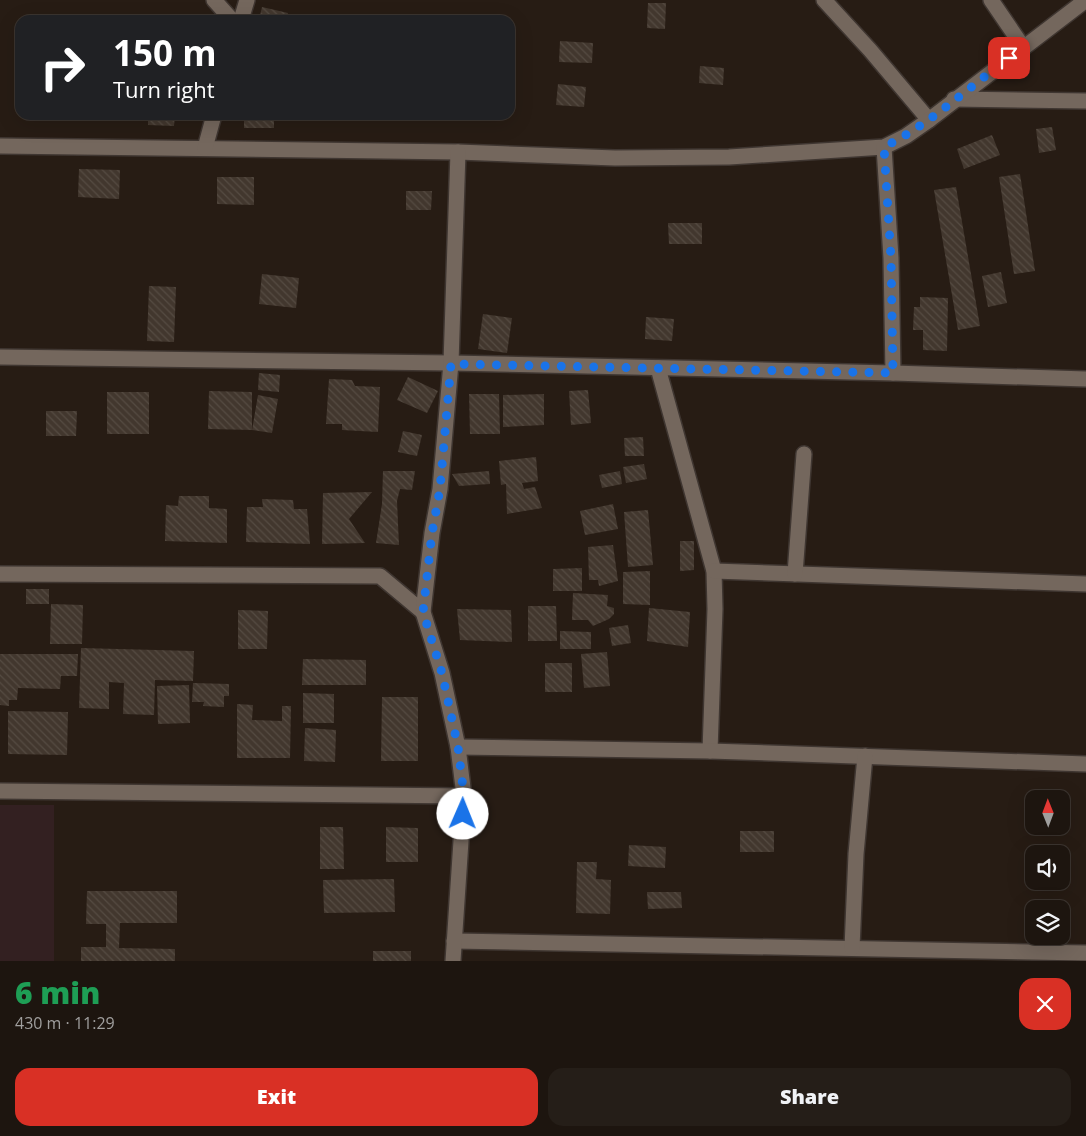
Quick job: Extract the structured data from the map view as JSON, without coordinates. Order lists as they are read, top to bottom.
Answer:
{
  "north": "top",
  "page": {
    "turn": ["150 m", "Turn right"],
    "heading": ["6 min", "430 m · 11:29"],
    "buttons": ["Exit", "Share"]
  }
}
